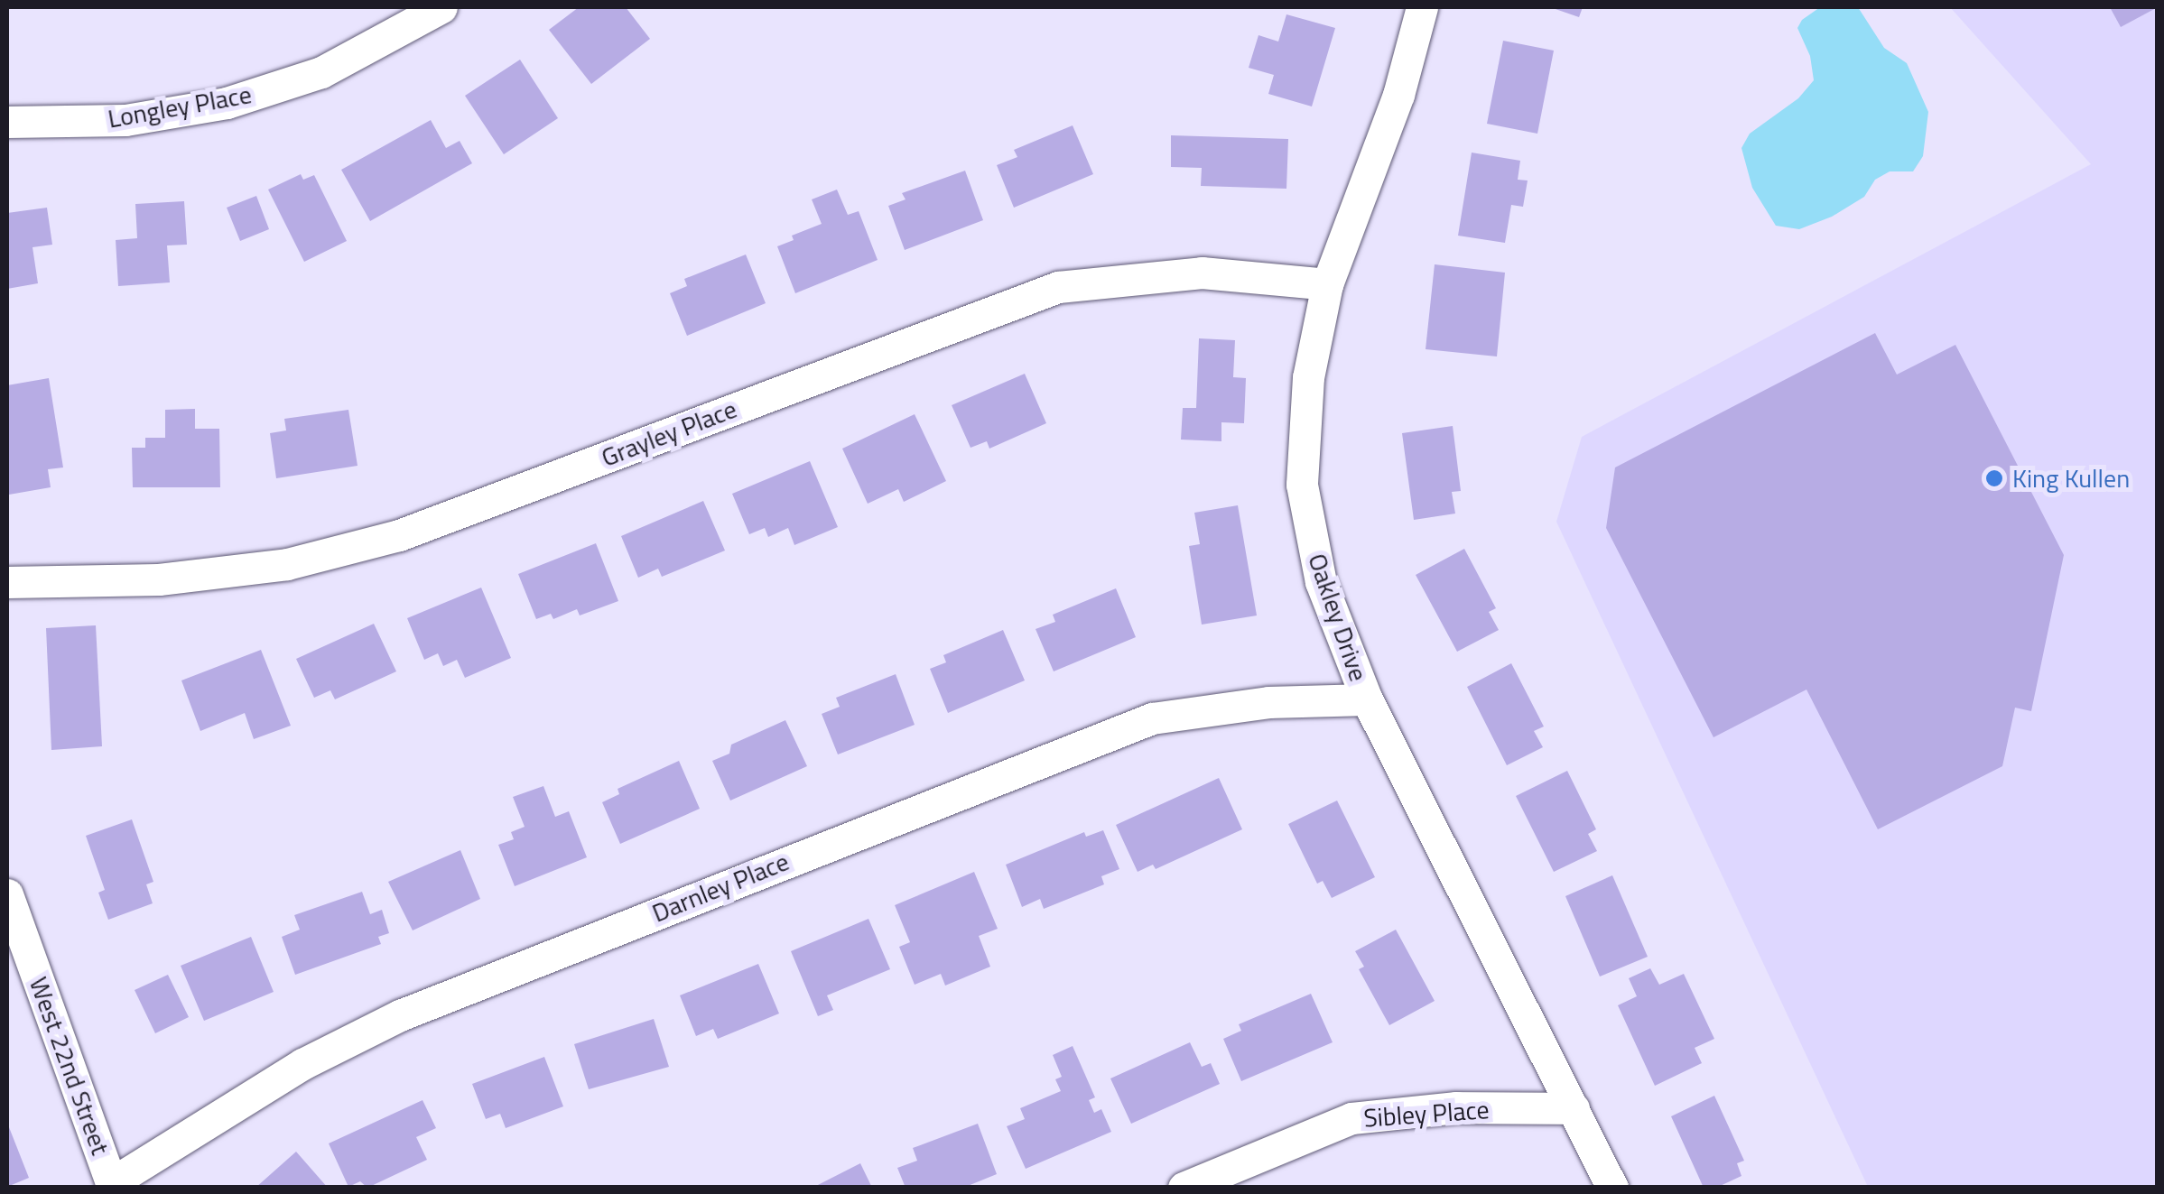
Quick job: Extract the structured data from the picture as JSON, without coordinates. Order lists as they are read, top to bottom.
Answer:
{
  "streets": {
    "street": [
      "Longley Place",
      "Grayley Place",
      "Oakley Drive",
      "Darnley Place",
      "West 22nd Street",
      "Sibley Place"
    ]
  },
  "crossings": [
    ["Grayley Place", "Oakley Drive"],
    ["Oakley Drive", "Darnley Place"],
    ["Oakley Drive", "Sibley Place"],
    ["Darnley Place", "West 22nd Street"]
  ],
  "places": ["King Kullen"]
}
